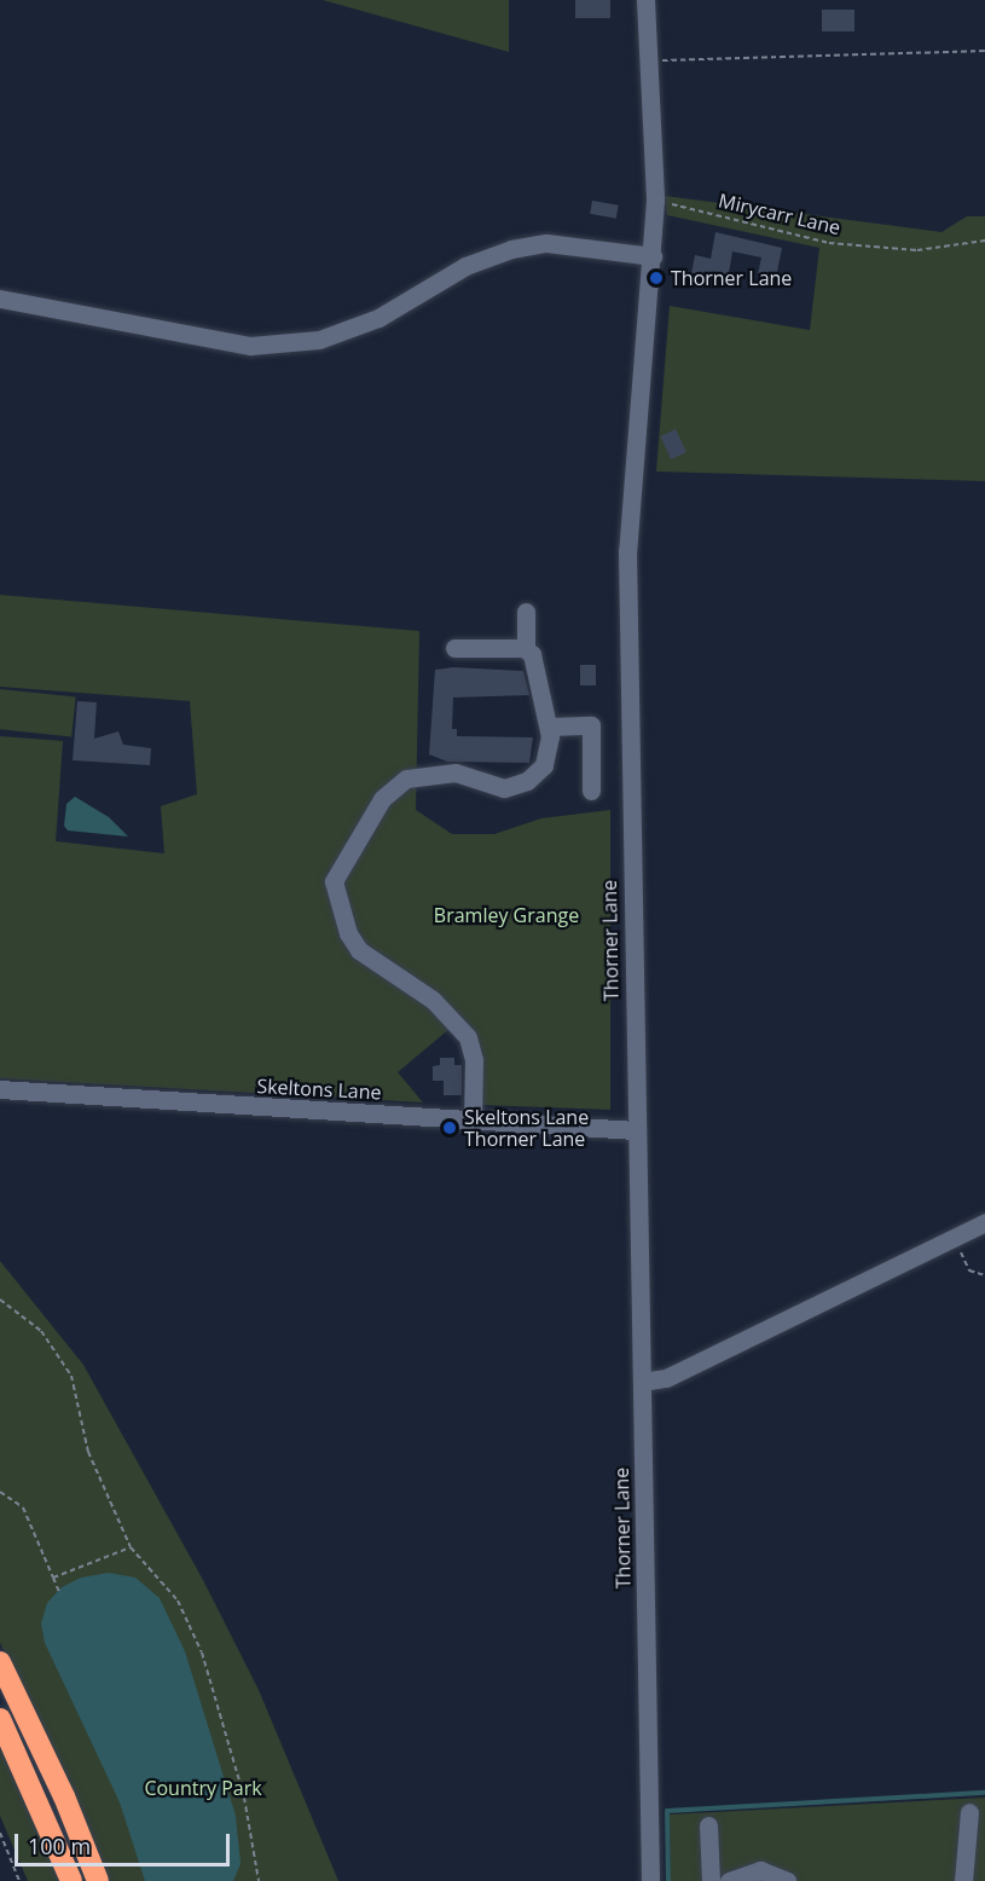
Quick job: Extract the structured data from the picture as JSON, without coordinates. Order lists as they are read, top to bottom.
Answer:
{
  "streets": {
    "street": ["Thorner Lane", "Skeltons Lane"],
    "path": ["Mirycarr Lane"]
  },
  "crossings": [
    ["Mirycarr Lane", "Thorner Lane"],
    ["Thorner Lane", "Skeltons Lane"]
  ],
  "parks": ["Bramley Grange", "Country Park"],
  "places": ["Thorner Lane", "Skeltons Lane Thorner Lane"],
  "scale_bar": "100 m"
}
